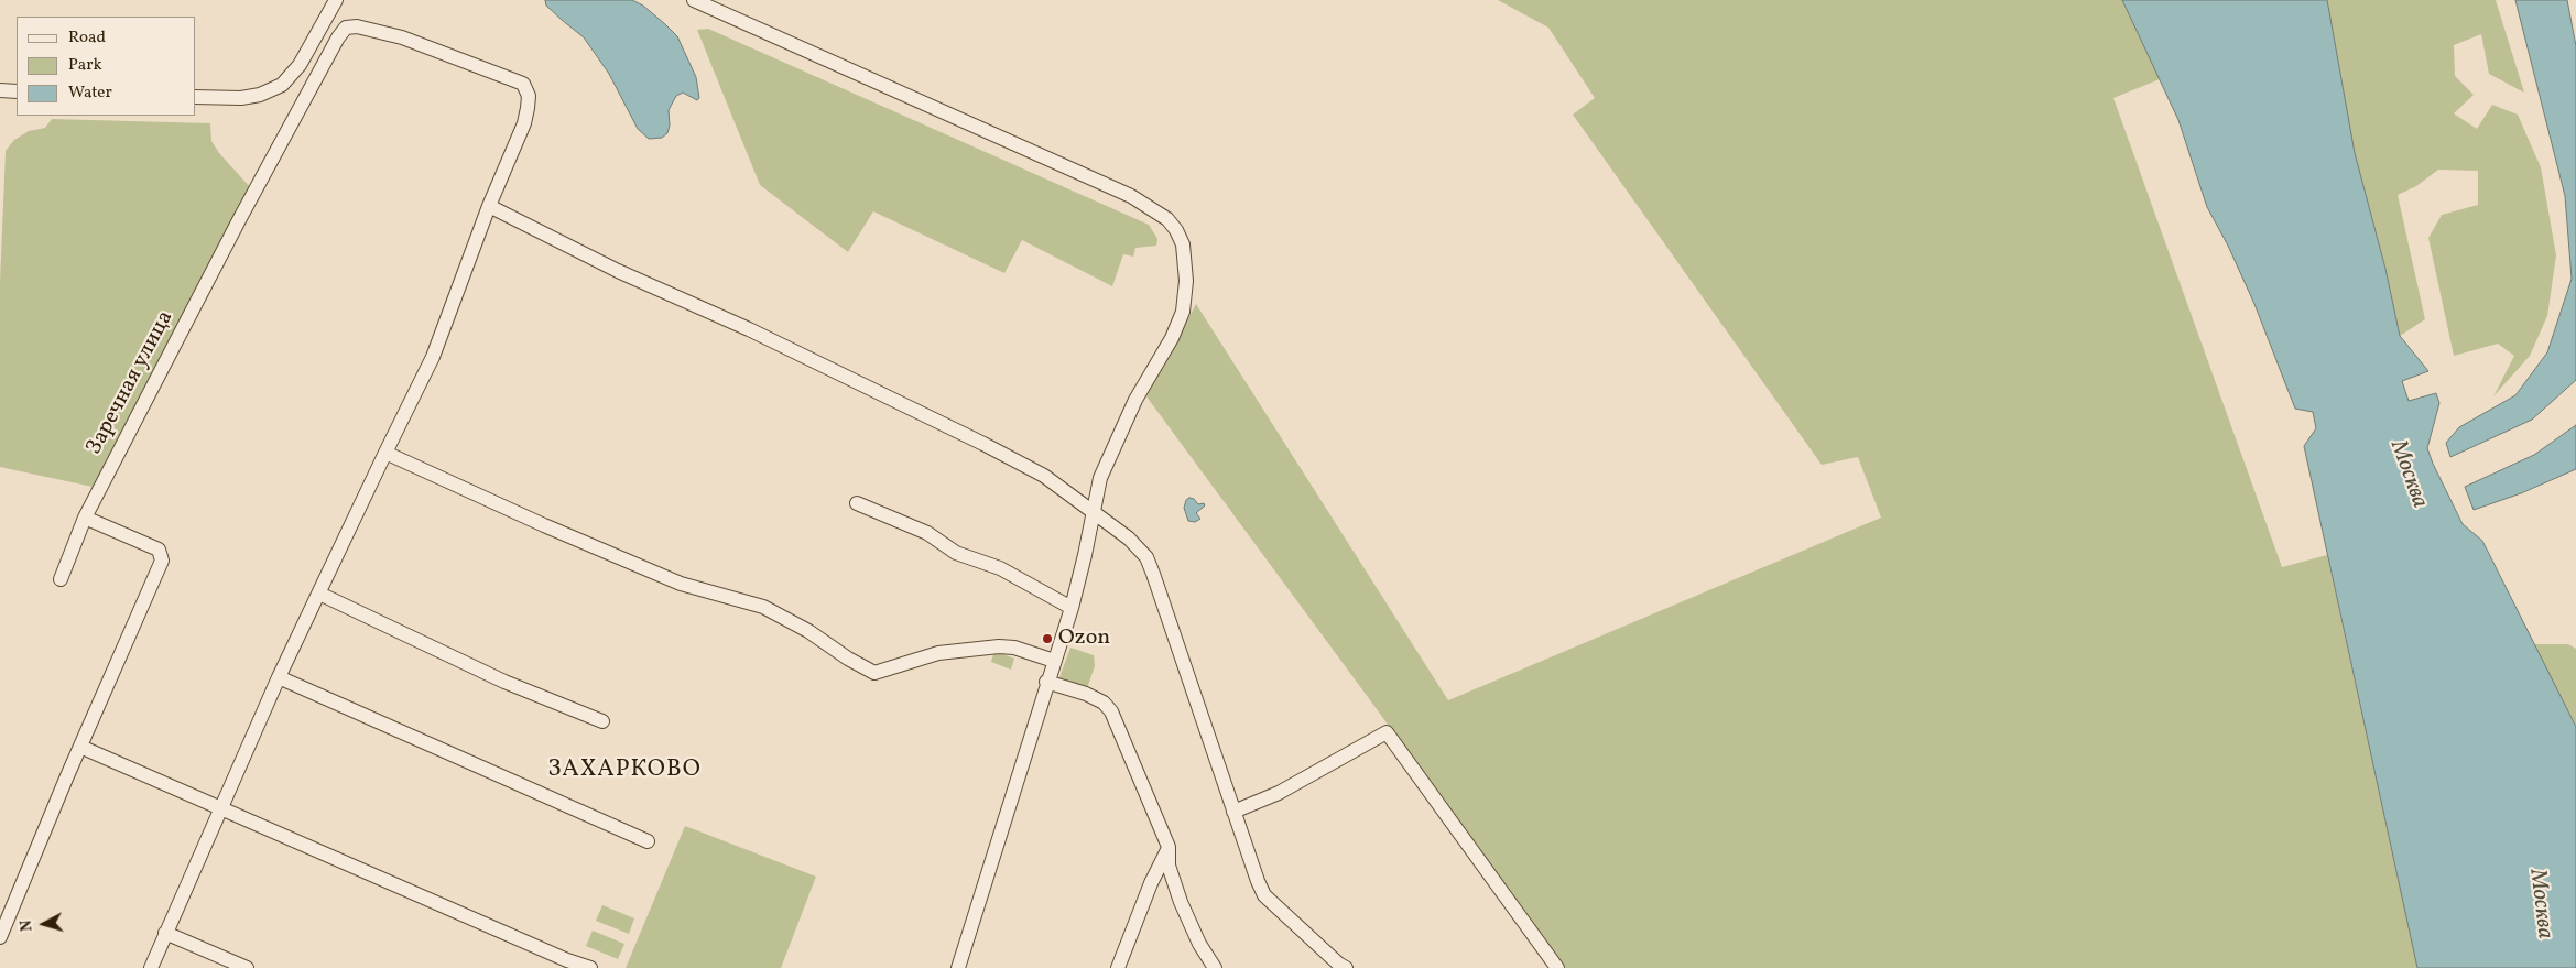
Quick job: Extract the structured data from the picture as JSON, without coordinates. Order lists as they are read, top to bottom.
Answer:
{
  "streets": {
    "street": ["Заречная улица"]
  },
  "districts": ["ЗАХАРКОВО"],
  "water": ["Москва"],
  "places": ["Ozon"],
  "legend": ["Road", "Park", "Water"],
  "north": "left"
}
